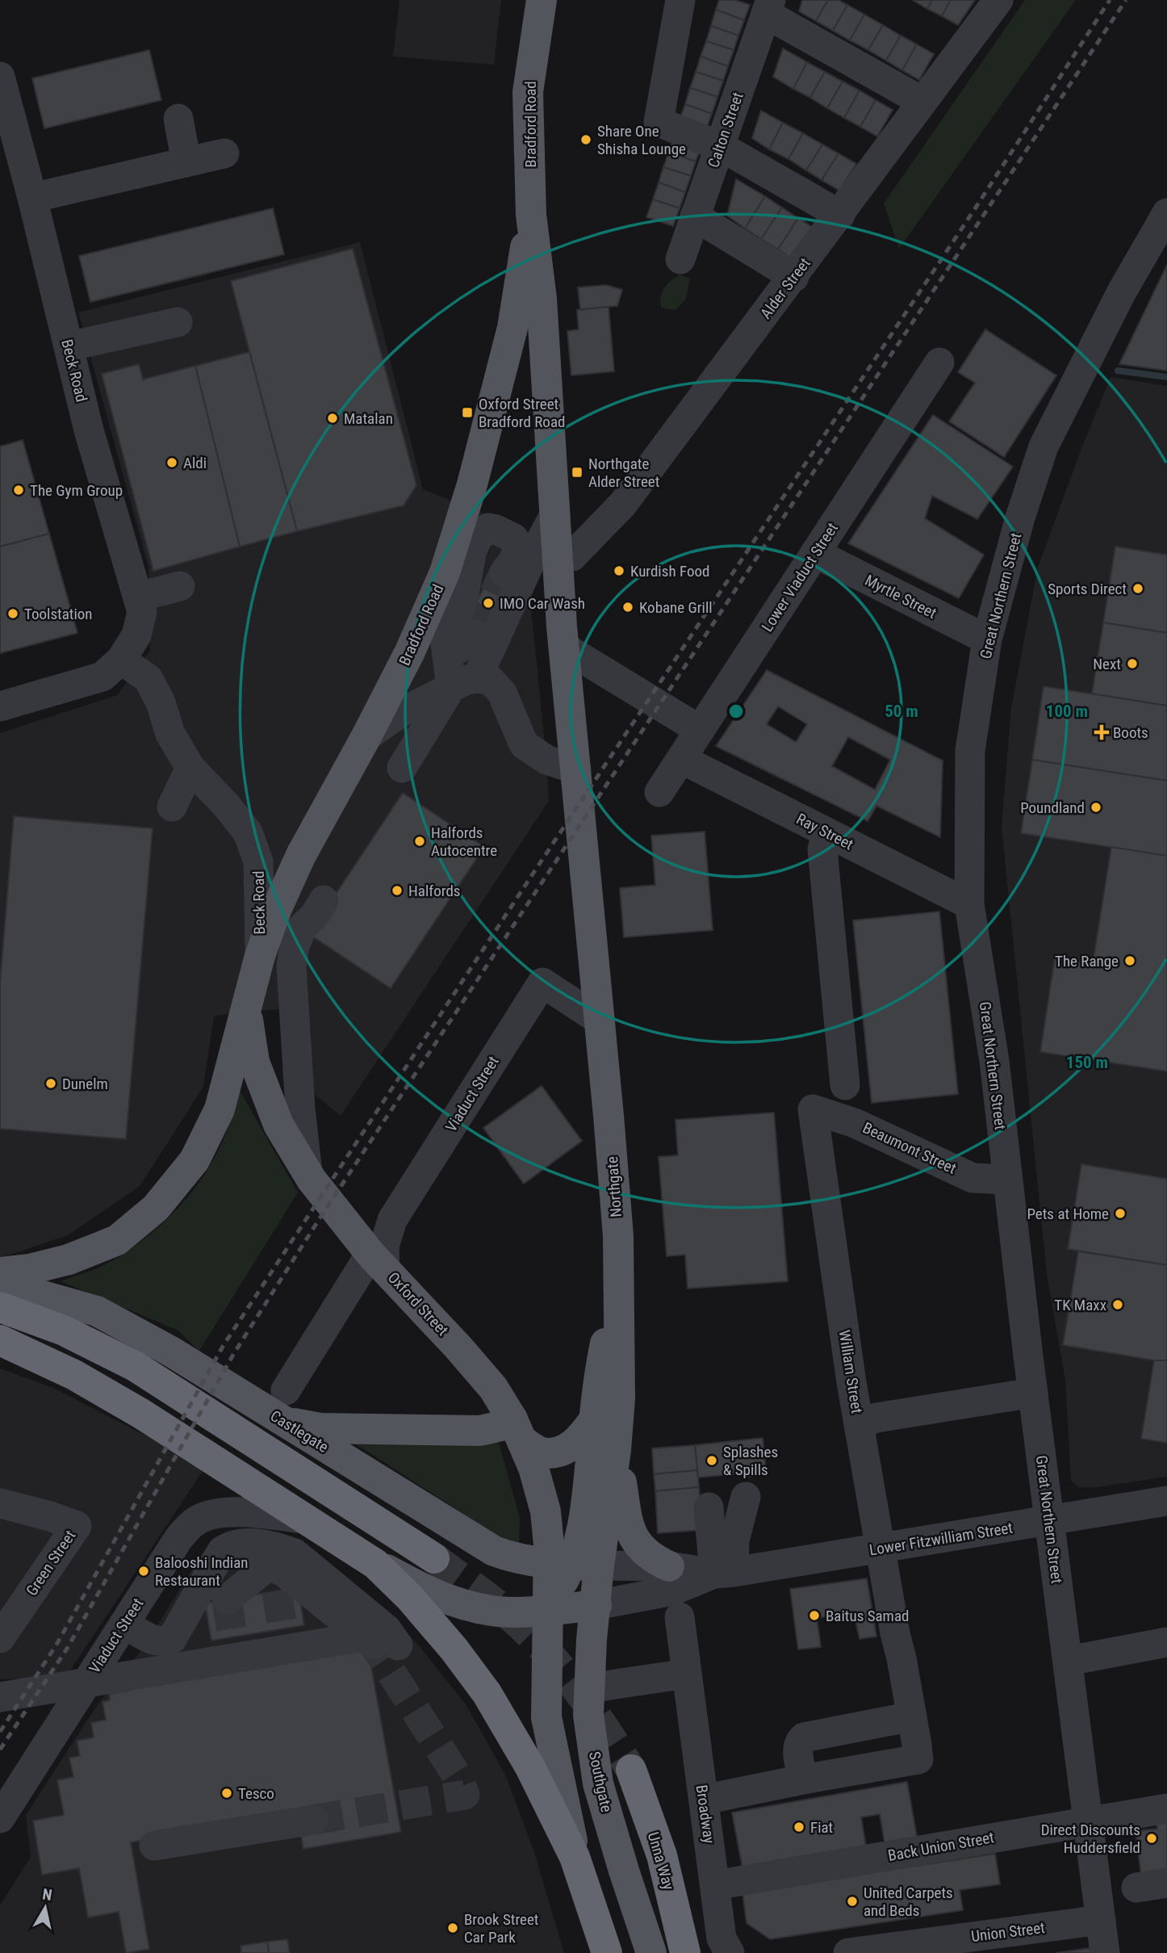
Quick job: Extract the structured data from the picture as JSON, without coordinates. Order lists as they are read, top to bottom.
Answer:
{
  "streets": {
    "highway": ["Unna Way"],
    "main road": [
      "Bradford Road",
      "Northgate",
      "Oxford Street",
      "Castlegate",
      "Southgate"
    ],
    "street": [
      "Calton Street",
      "Alder Street",
      "Beck Road",
      "Lower Viaduct Street",
      "Great Northern Street",
      "Myrtle Street",
      "Ray Street",
      "Viaduct Street",
      "Beaumont Street",
      "William Street",
      "Lower Fitzwilliam Street",
      "Green Street",
      "Broadway",
      "Back Union Street",
      "Union Street"
    ]
  },
  "crossings": [
    ["Bradford Road", "Alder Street"],
    ["Bradford Road", "Beck Road"],
    ["Bradford Road", "Northgate"],
    ["Bradford Road", "Oxford Street"],
    ["Lower Viaduct Street", "Myrtle Street"],
    ["Lower Viaduct Street", "Ray Street"],
    ["Great Northern Street", "Myrtle Street"],
    ["Great Northern Street", "Ray Street"],
    ["Great Northern Street", "Beaumont Street"],
    ["Great Northern Street", "Lower Fitzwilliam Street"],
    ["Great Northern Street", "Back Union Street"],
    ["Great Northern Street", "Union Street"],
    ["Viaduct Street", "Northgate"],
    ["Viaduct Street", "Oxford Street"],
    ["Beaumont Street", "William Street"],
    ["Northgate", "Oxford Street"],
    ["Northgate", "Castlegate"],
    ["Northgate", "Lower Fitzwilliam Street"],
    ["Northgate", "Southgate"],
    ["Oxford Street", "Castlegate"],
    ["Oxford Street", "Lower Fitzwilliam Street"],
    ["William Street", "Lower Fitzwilliam Street"],
    ["Castlegate", "Lower Fitzwilliam Street"],
    ["Lower Fitzwilliam Street", "Southgate"],
    ["Broadway", "Back Union Street"]
  ],
  "places": {
    "other": [
      "Share One Shisha Lounge",
      "Matalan",
      "Aldi",
      "The Gym Group",
      "Kurdish Food",
      "Sports Direct",
      "IMO Car Wash",
      "Kobane Grill",
      "Toolstation",
      "Next",
      "Poundland",
      "Halfords Autocentre",
      "Halfords",
      "The Range",
      "Dunelm",
      "Pets at Home",
      "TK Maxx",
      "Splashes & Spills",
      "Balooshi Indian Restaurant",
      "Baitus Samad",
      "Tesco",
      "Fiat",
      "Direct Discounts Huddersfield",
      "United Carpets and Beds",
      "Brook Street Car Park"
    ],
    "transit": ["Oxford Street Bradford Road", "Northgate Alder Street"],
    "health": ["Boots"]
  },
  "north": "top",
  "rings": ["50 m", "100 m", "150 m"]
}
